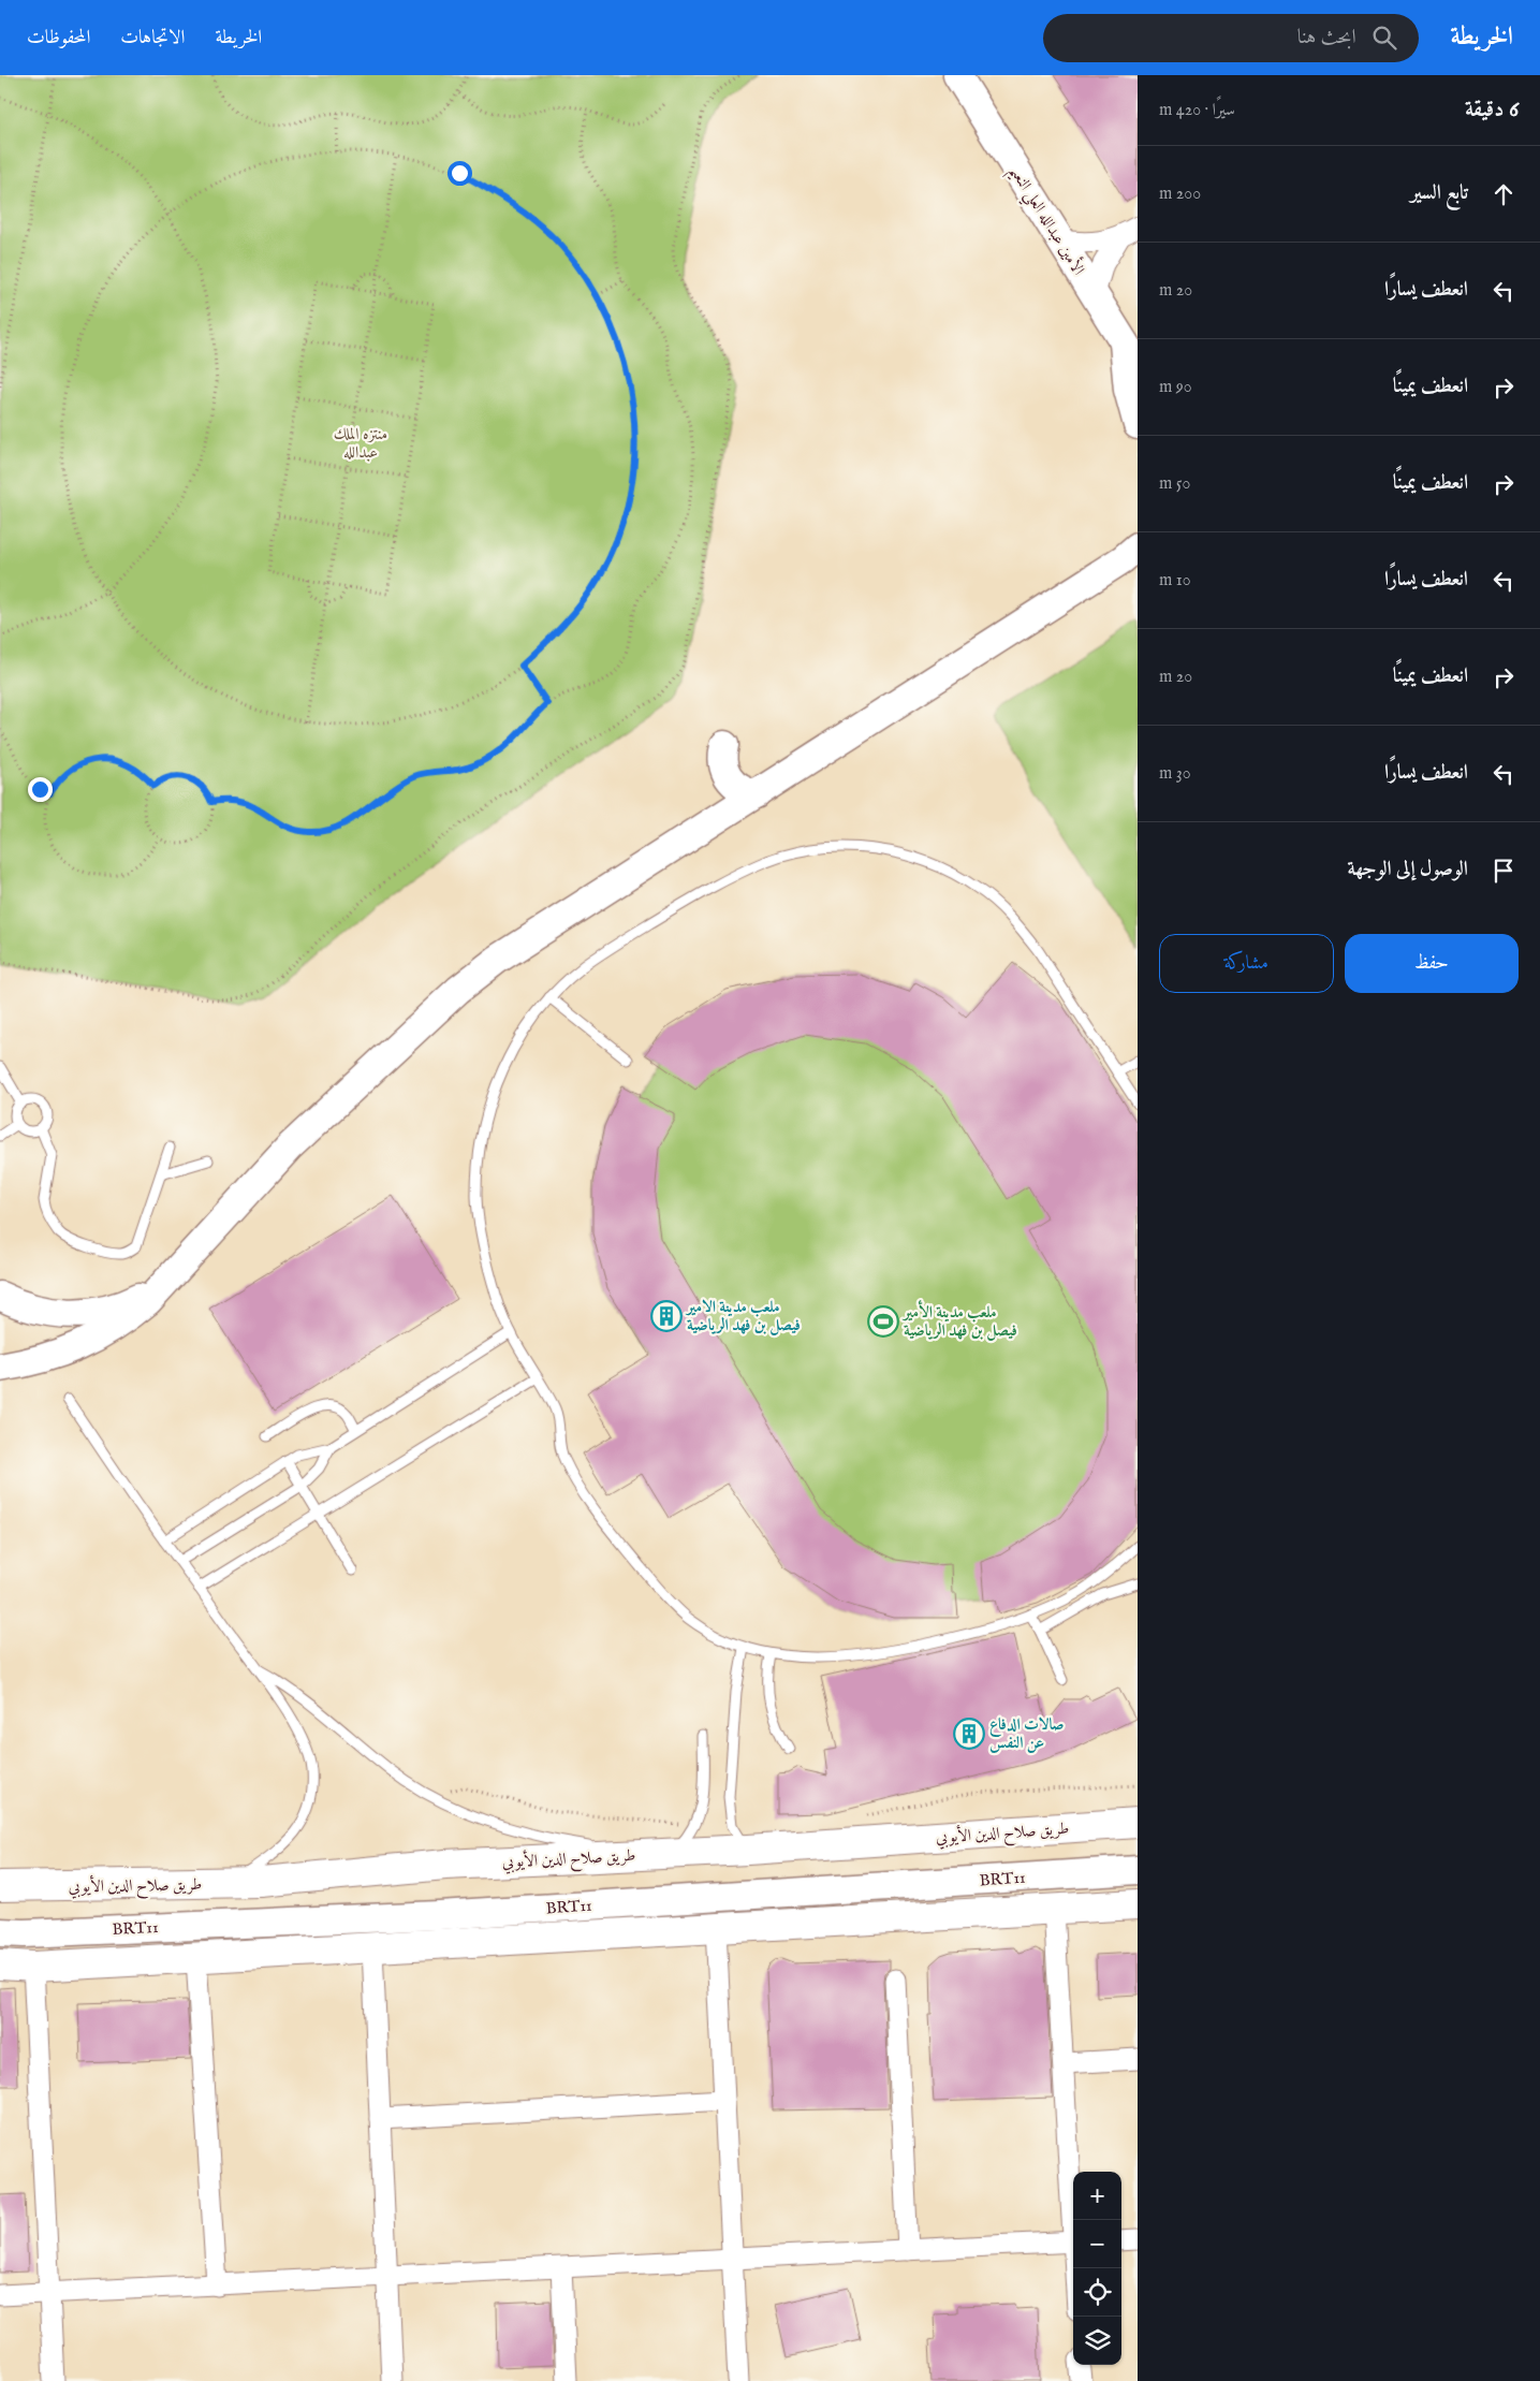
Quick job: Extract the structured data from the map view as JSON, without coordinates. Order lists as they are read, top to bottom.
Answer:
{
  "streets": {
    "main road": ["الأمين عبدالله العلي النعيم", "طريق صلاح الدين الأيوبي", "BRT11"]
  },
  "parks": ["منتزه الملك عبدالله"],
  "places": {
    "building": ["ملعب مدينة الامير فيصل بن فهد الرياضية", "صالات الدفاع عن النفس"],
    "sports": ["ملعب مدينة الأمير فيصل بن فهد الرياضية"]
  },
  "page": {
    "header": "الخريطة",
    "search": "ابحث هنا",
    "nav": ["الخريطة", "الاتجاهات", "المحفوظات"],
    "heading": ["6 دقيقة", "سيرًا · 420 m"],
    "list": [
      ["تابع السير", "200 m"],
      ["انعطف يسارًا", "20 m"],
      ["انعطف يمينًا", "90 m"],
      ["انعطف يمينًا", "50 m"],
      ["انعطف يسارًا", "10 m"],
      ["انعطف يمينًا", "20 m"],
      ["انعطف يسارًا", "30 m"],
      "الوصول إلى الوجهة"
    ],
    "buttons": ["حفظ", "مشاركة"],
    "map_buttons": ["+", "−"]
  }
}
